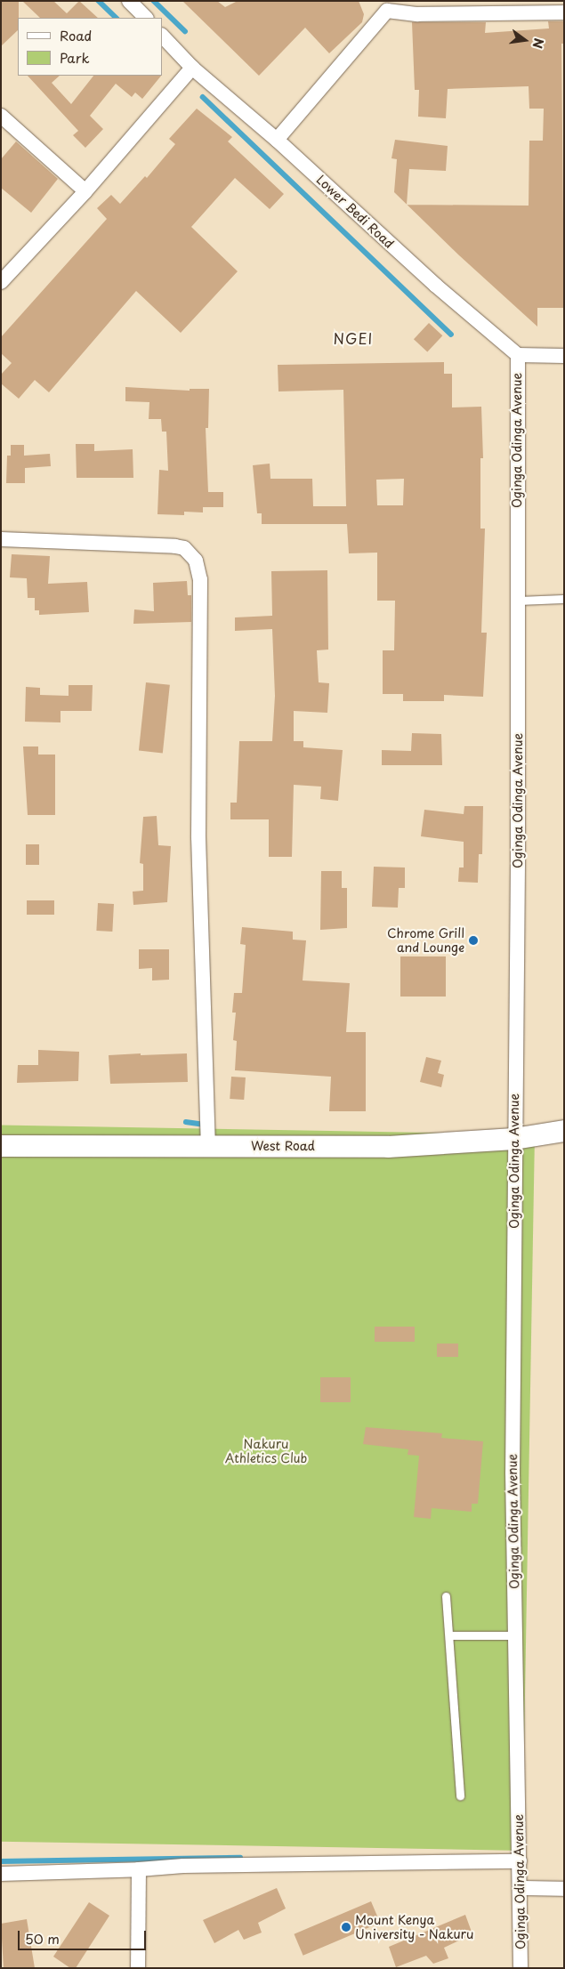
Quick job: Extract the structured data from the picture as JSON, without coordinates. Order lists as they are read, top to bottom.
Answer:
{
  "streets": {
    "street": ["Lower Bedi Road", "Oginga Odinga Avenue", "West Road"]
  },
  "crossings": [
    ["Lower Bedi Road", "Oginga Odinga Avenue"],
    ["Oginga Odinga Avenue", "West Road"]
  ],
  "districts": ["NGEI"],
  "parks": ["Nakuru Athletics Club"],
  "places": ["Chrome Grill and Lounge", "Mount Kenya University - Nakuru"],
  "legend": ["Road", "Park"],
  "scale_bar": "50 m",
  "north": "right"
}
